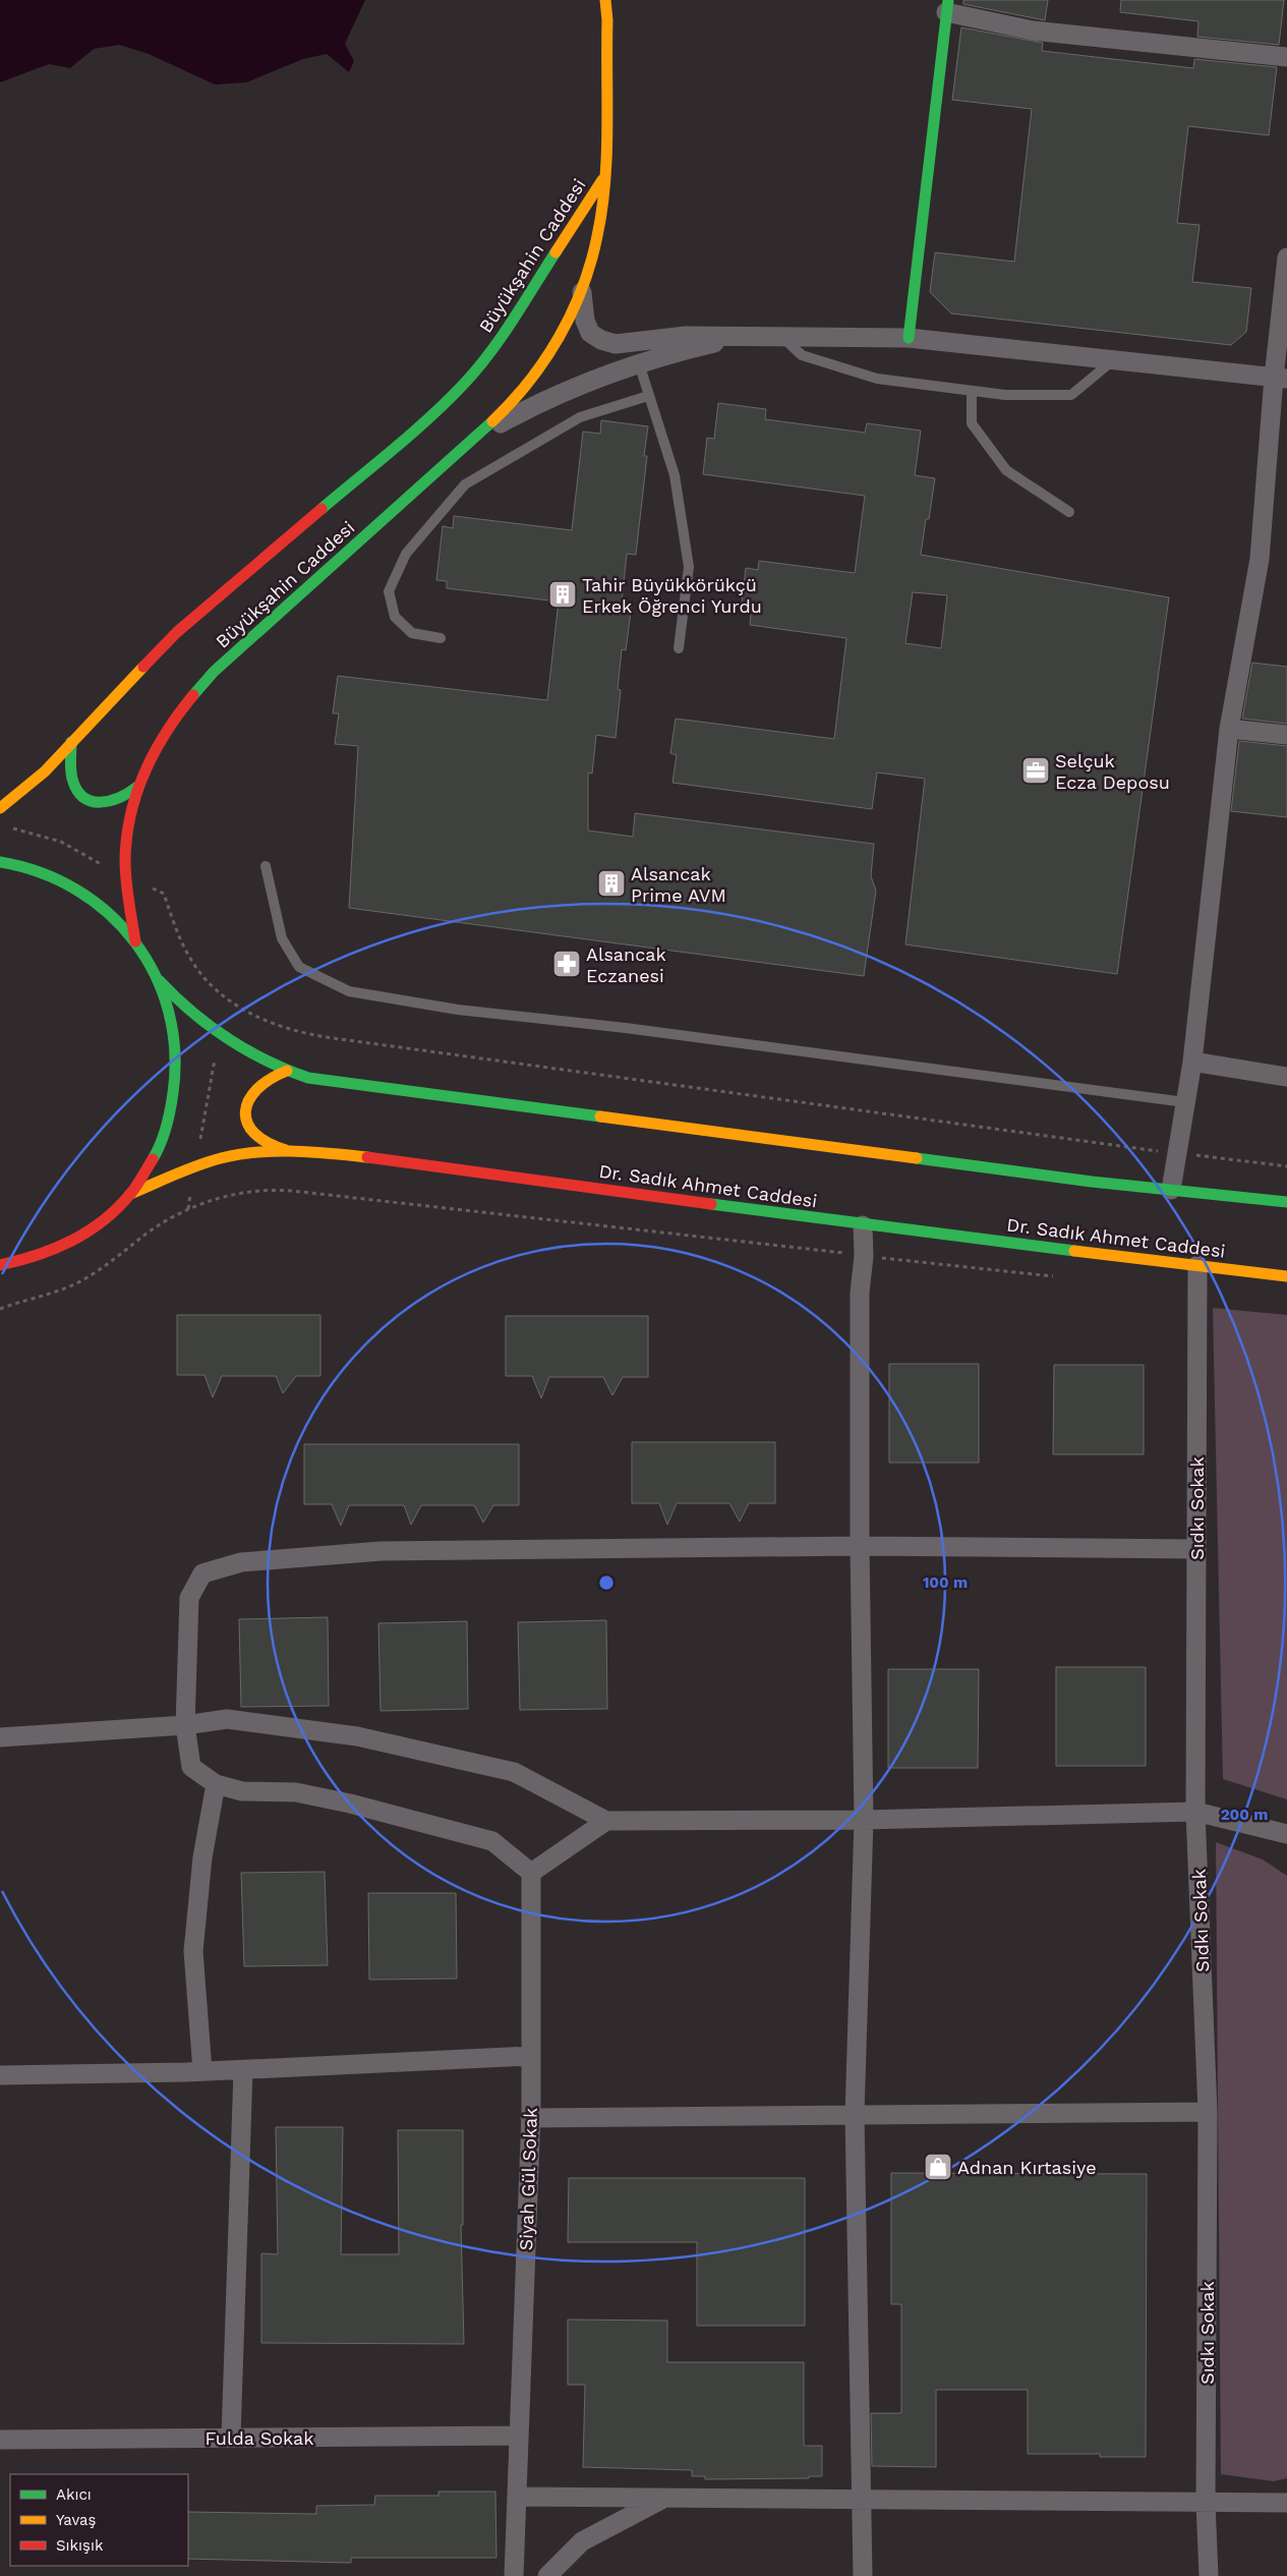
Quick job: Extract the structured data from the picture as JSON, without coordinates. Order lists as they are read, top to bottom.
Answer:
{
  "streets": {
    "main road": ["Büyükşahin Caddesi", "Dr. Sadık Ahmet Caddesi"],
    "street": ["Sıdkı Sokak", "Siyah Gül Sokak", "Fulda Sokak"]
  },
  "crossings": [
    ["Dr. Sadık Ahmet Caddesi", "Sıdkı Sokak"],
    ["Siyah Gül Sokak", "Fulda Sokak"]
  ],
  "places": {
    "building": ["Tahir Büyükkörükçü Erkek Öğrenci Yurdu", "Alsancak Prime AVM"],
    "office": ["Selçuk Ecza Deposu"],
    "pharmacy": ["Alsancak Eczanesi"],
    "shop": ["Adnan Kırtasiye"]
  },
  "legend": ["Akıcı", "Yavaş", "Sıkışık"],
  "rings": ["100 m", "200 m"]
}
